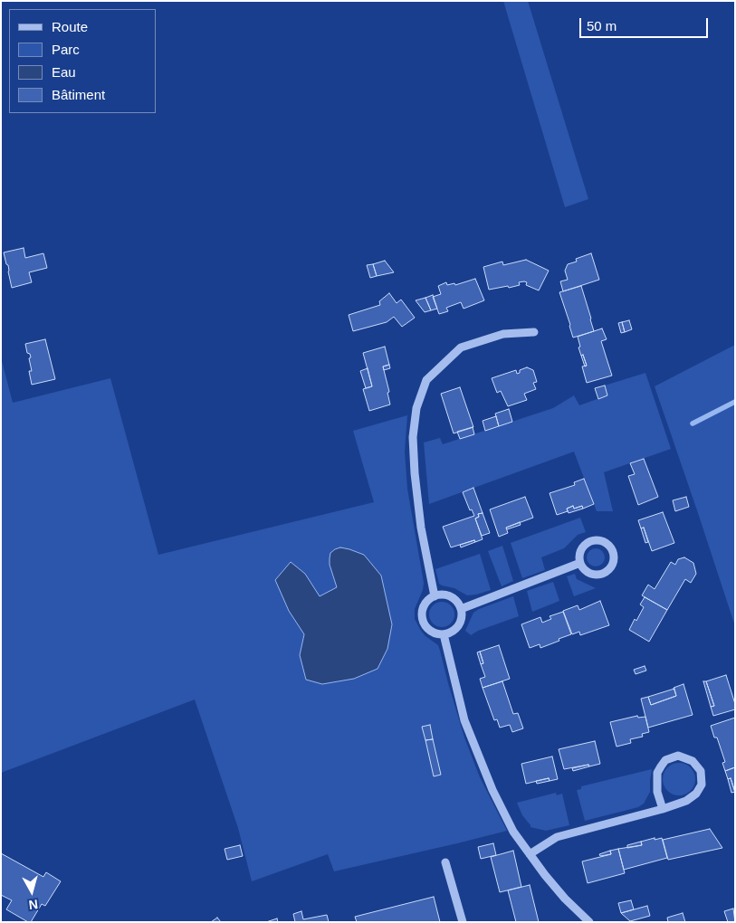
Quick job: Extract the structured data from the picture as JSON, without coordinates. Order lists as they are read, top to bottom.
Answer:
{
  "legend": [
    "Route",
    "Parc",
    "Eau",
    "Bâtiment"
  ],
  "scale_bar": "50 m",
  "north": "bottom"
}
